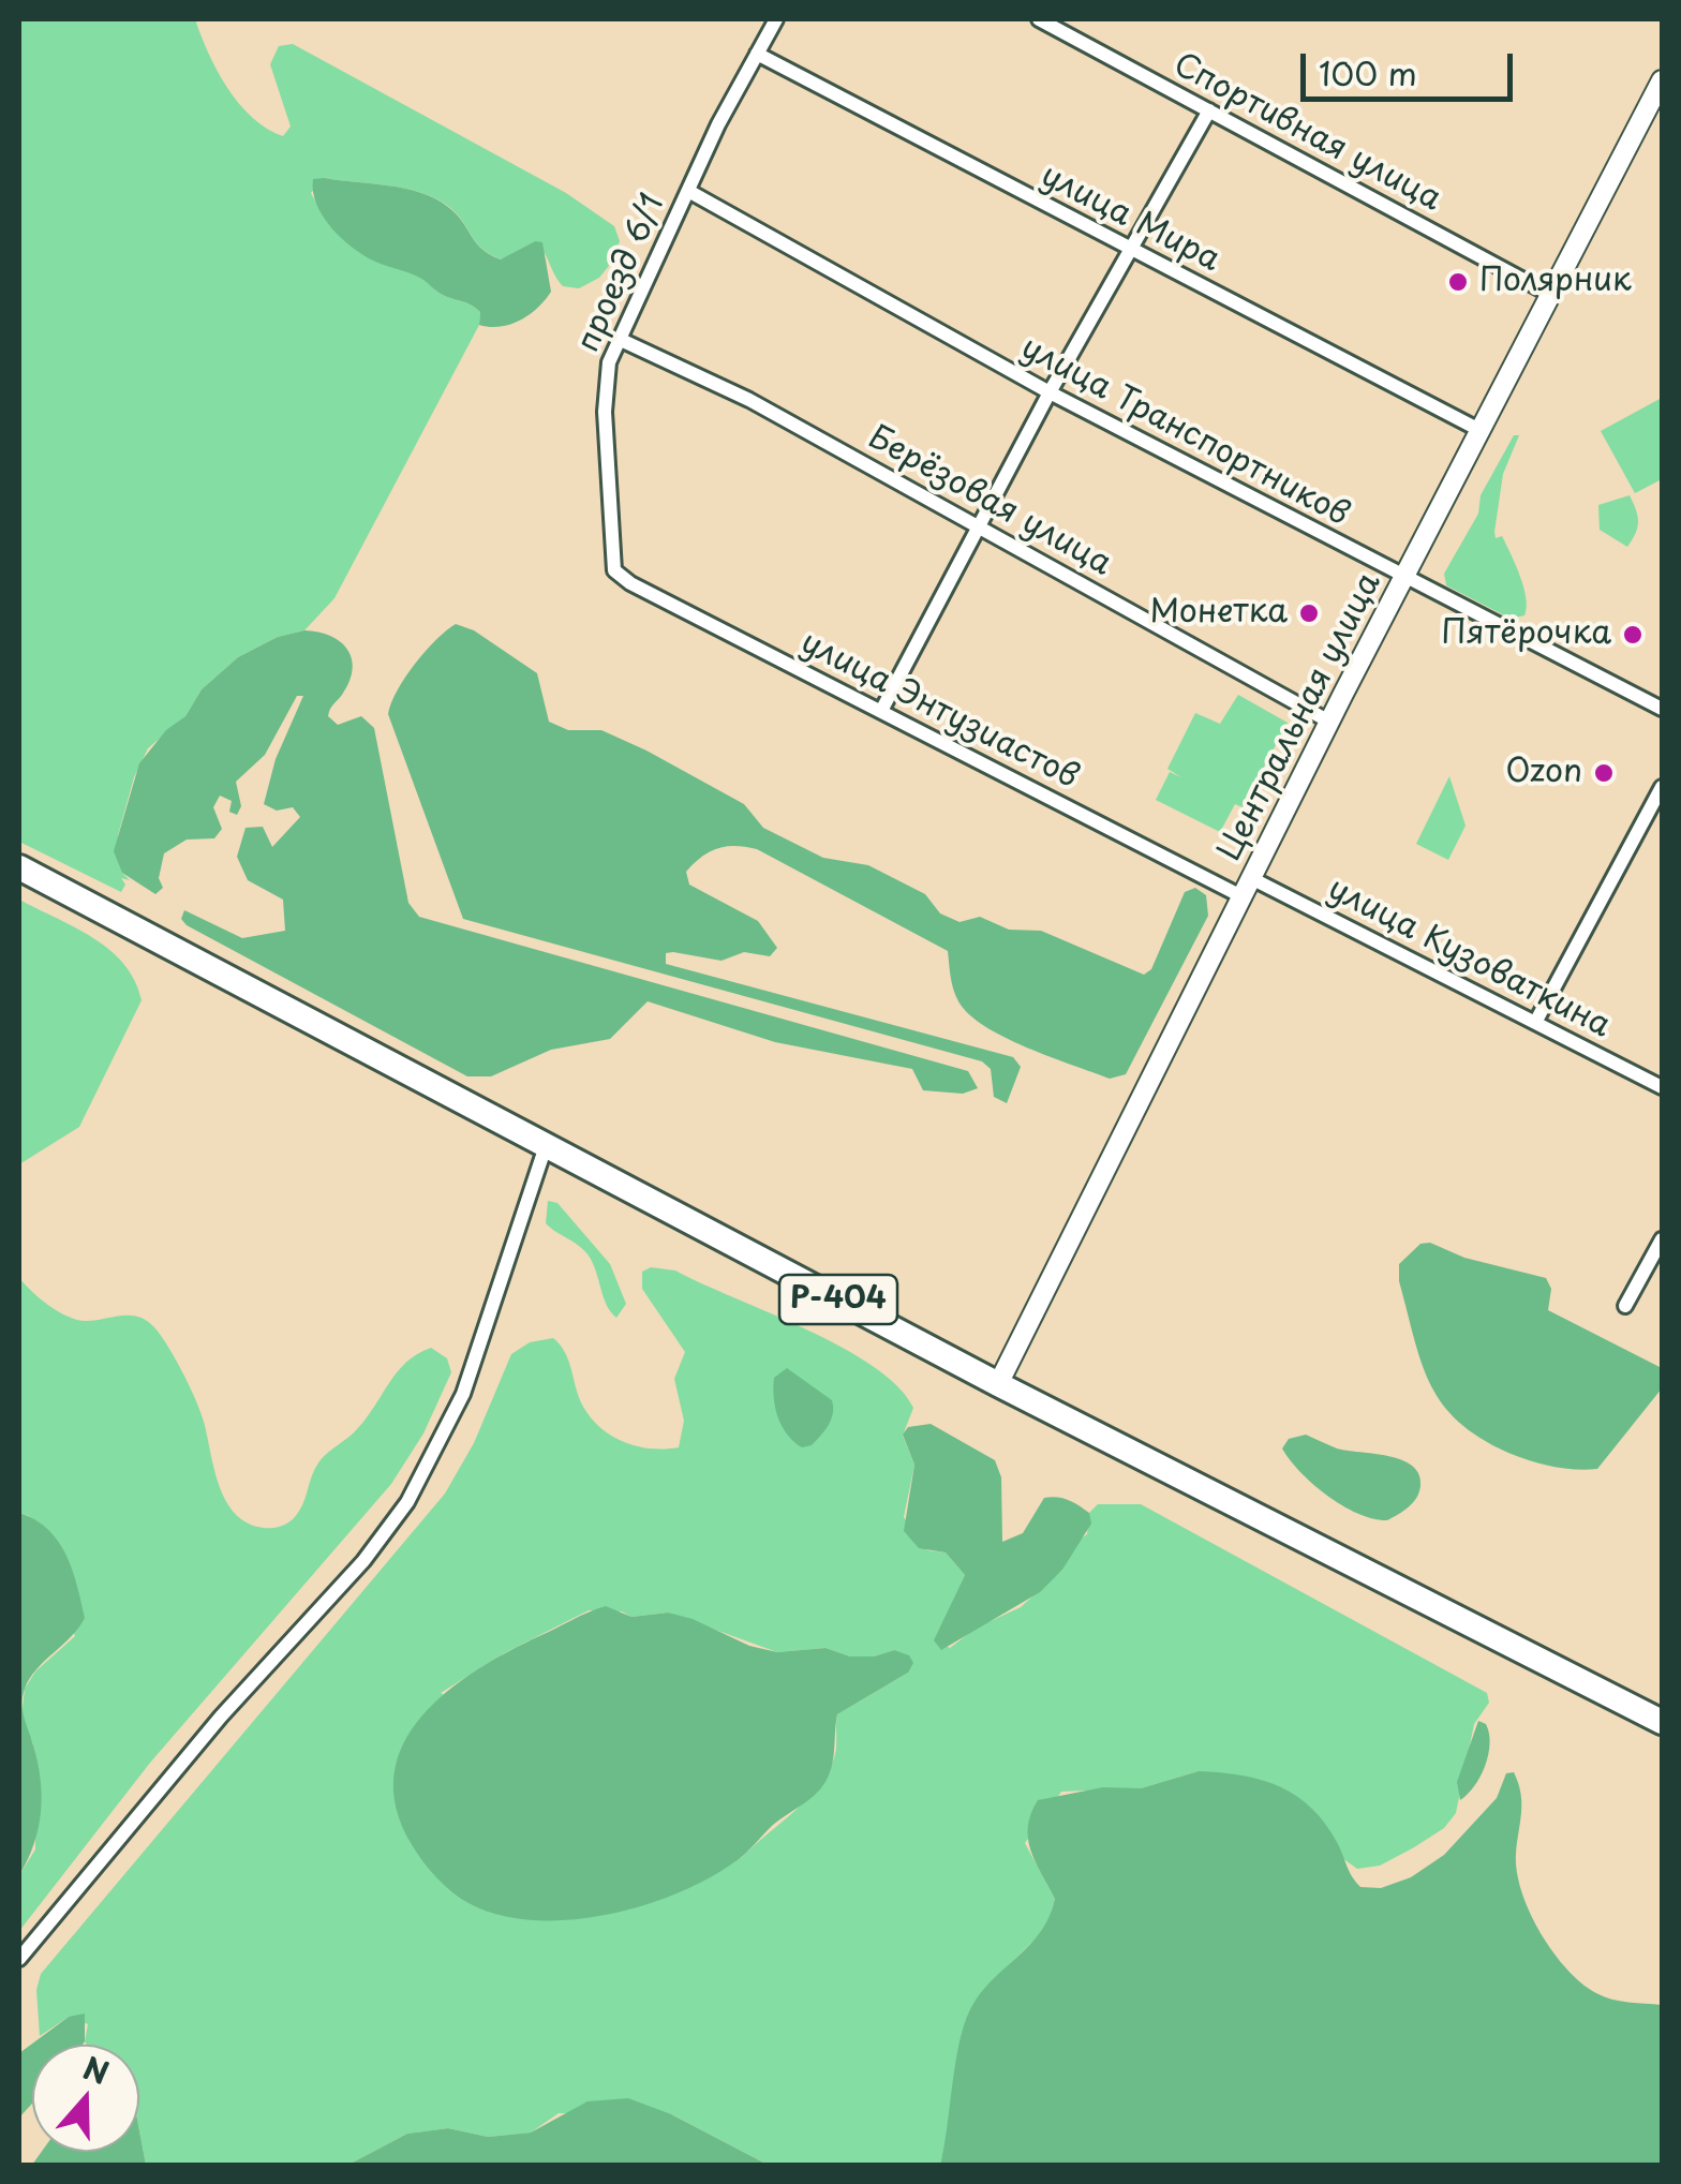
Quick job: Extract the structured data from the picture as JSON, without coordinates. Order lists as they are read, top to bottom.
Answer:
{
  "streets": {
    "highway": ["Р-404"],
    "street": [
      "Спортивная улица",
      "улица Мира",
      "проезд 6/1",
      "улица Транспортников",
      "Берёзовая улица",
      "улица Энтузиастов",
      "Центральная улица",
      "улица Кузоваткина"
    ]
  },
  "crossings": [
    ["Спортивная улица", "Центральная улица"],
    ["улица Мира", "проезд 6/1"],
    ["улица Мира", "Центральная улица"],
    ["проезд 6/1", "улица Транспортников"],
    ["проезд 6/1", "Берёзовая улица"],
    ["проезд 6/1", "улица Энтузиастов"],
    ["улица Транспортников", "Центральная улица"],
    ["Берёзовая улица", "Центральная улица"],
    ["улица Энтузиастов", "Центральная улица"],
    ["улица Энтузиастов", "улица Кузоваткина"],
    ["Центральная улица", "улица Кузоваткина"],
    ["Центральная улица", "Р-404"]
  ],
  "places": [
    "Полярник",
    "Монетка",
    "Пятёрочка",
    "Ozon"
  ],
  "scale_bar": "100 m",
  "north": "top"
}
